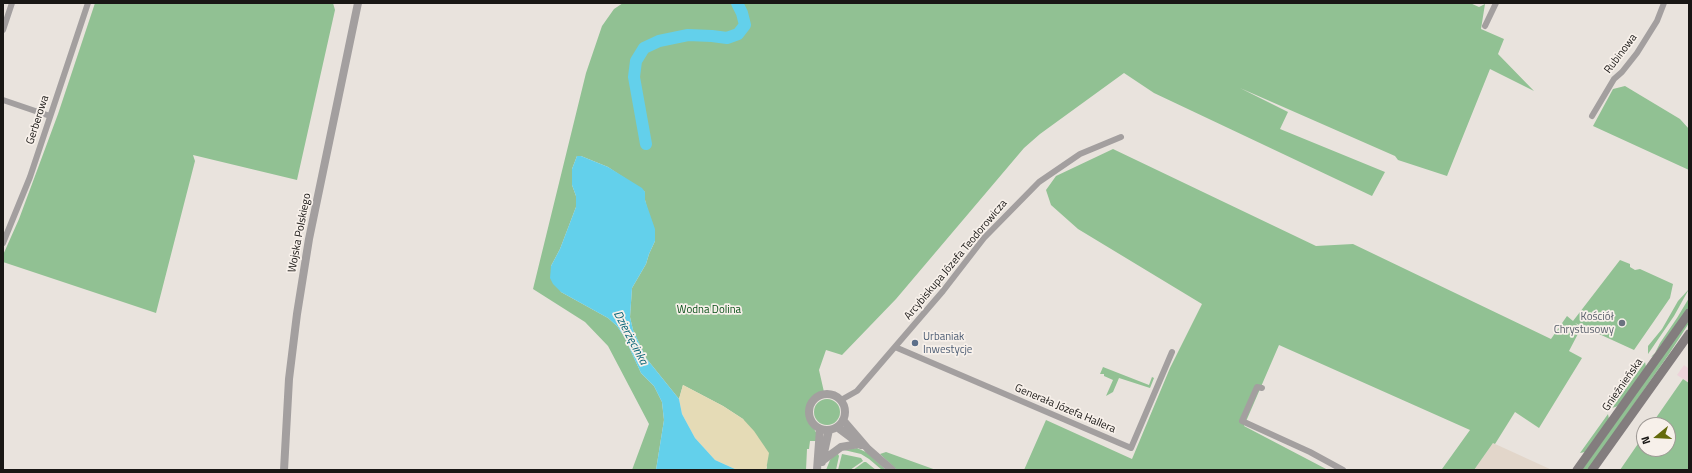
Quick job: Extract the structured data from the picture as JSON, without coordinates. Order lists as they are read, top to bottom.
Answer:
{
  "streets": {
    "main road": ["Gnieźnieńska"],
    "street": [
      "Rubinowa",
      "Gerberowa",
      "Wojska Polskiego",
      "Arcybiskupa Józefa Teodorowicza",
      "Generała Józefa Hallera"
    ]
  },
  "crossings": [
    ["Arcybiskupa Józefa Teodorowicza", "Generała Józefa Hallera"]
  ],
  "water": ["Dzierżęcinka"],
  "parks": ["Wodna Dolina"],
  "places": ["Kościół Chrystusowy", "Urbaniak Inwestycje"],
  "north": "left"
}
